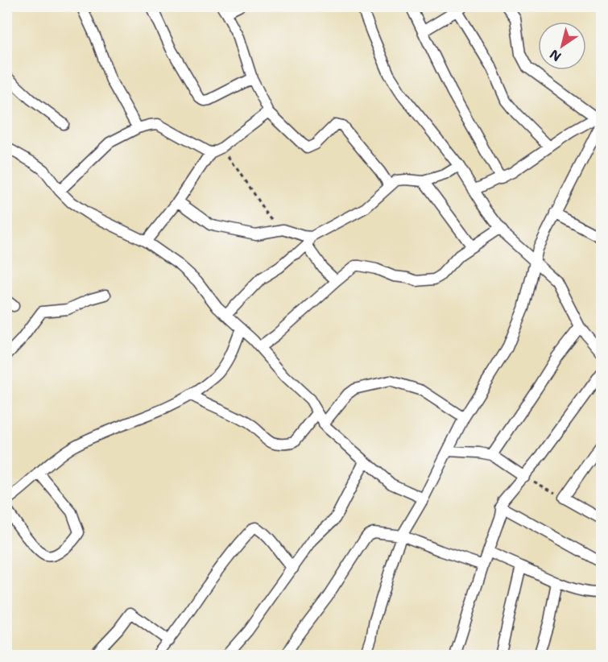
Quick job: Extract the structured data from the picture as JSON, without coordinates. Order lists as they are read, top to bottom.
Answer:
{
  "north": "bottom left"
}
